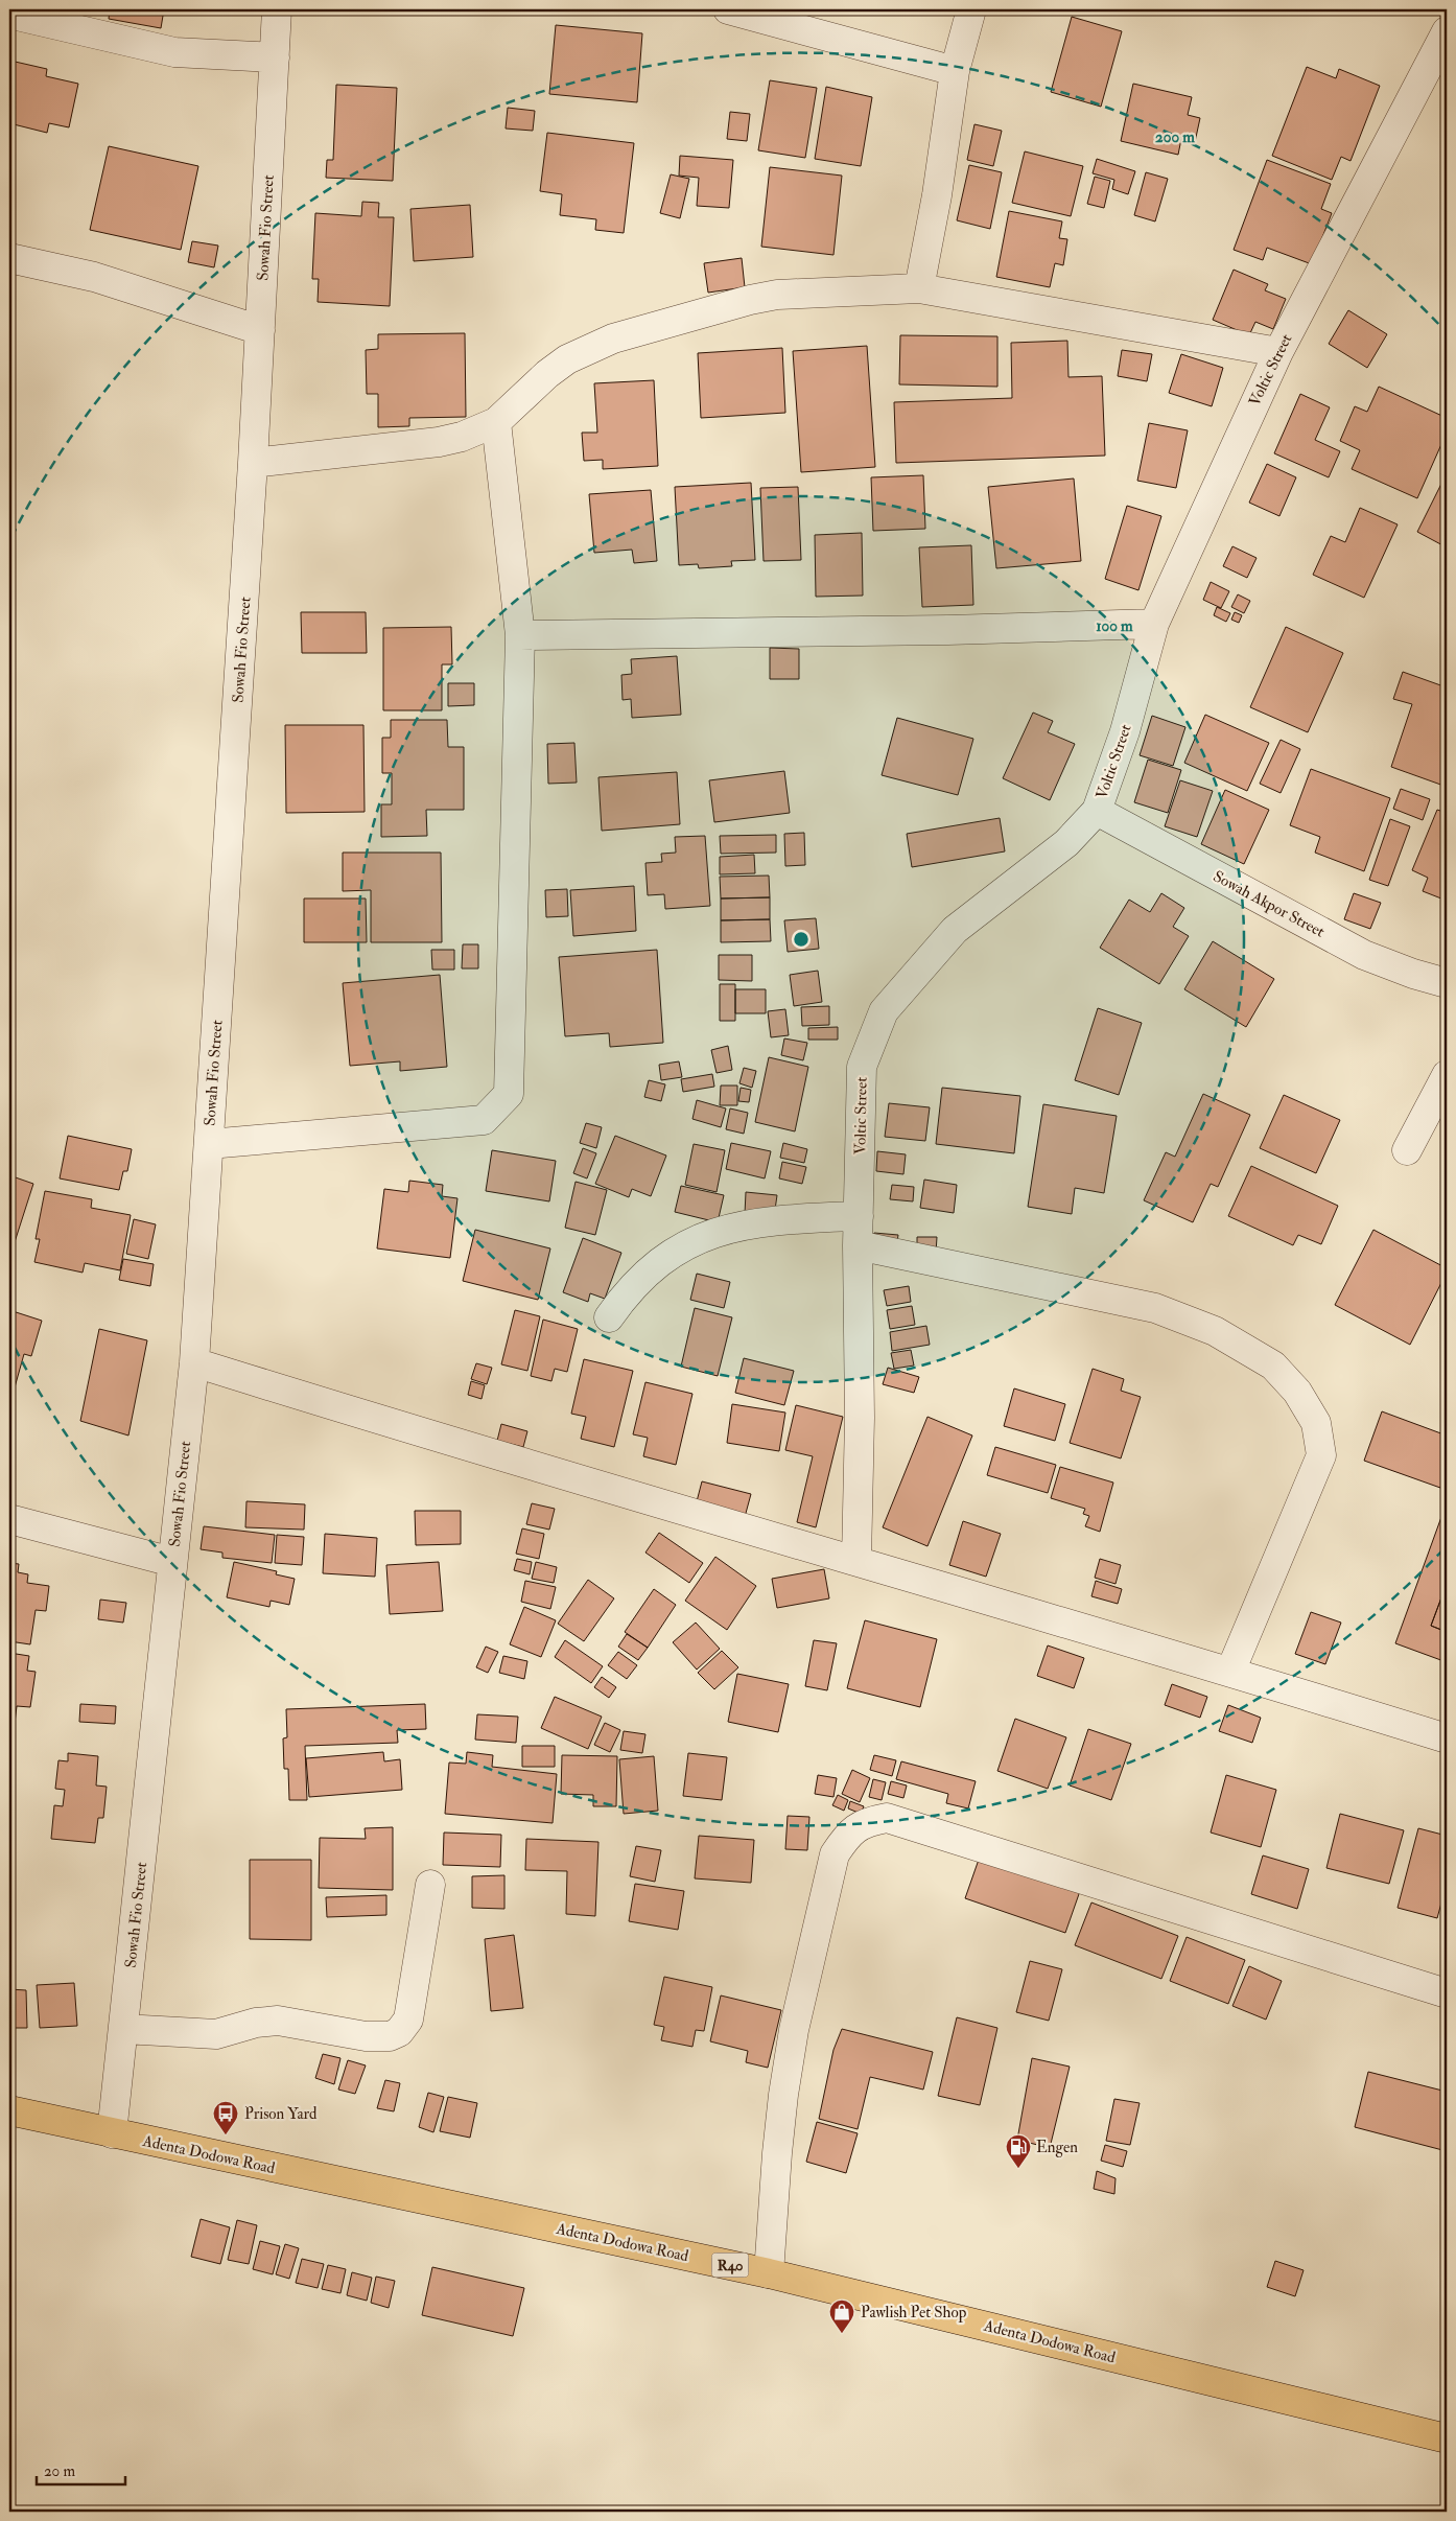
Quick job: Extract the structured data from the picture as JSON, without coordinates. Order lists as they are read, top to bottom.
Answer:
{
  "streets": {
    "main road": ["Adenta Dodowa Road", "R40"],
    "street": ["Sowah Fio Street", "Voltic Street", "Sowah Akpor Street"]
  },
  "crossings": [
    ["Sowah Fio Street", "Adenta Dodowa Road"],
    ["Voltic Street", "Sowah Akpor Street"]
  ],
  "places": {
    "bus stop": ["Prison Yard"],
    "fuel station": ["Engen"],
    "shop": ["Pawlish Pet Shop"]
  },
  "scale_bar": "20 m",
  "rings": ["200 m", "100 m"]
}
